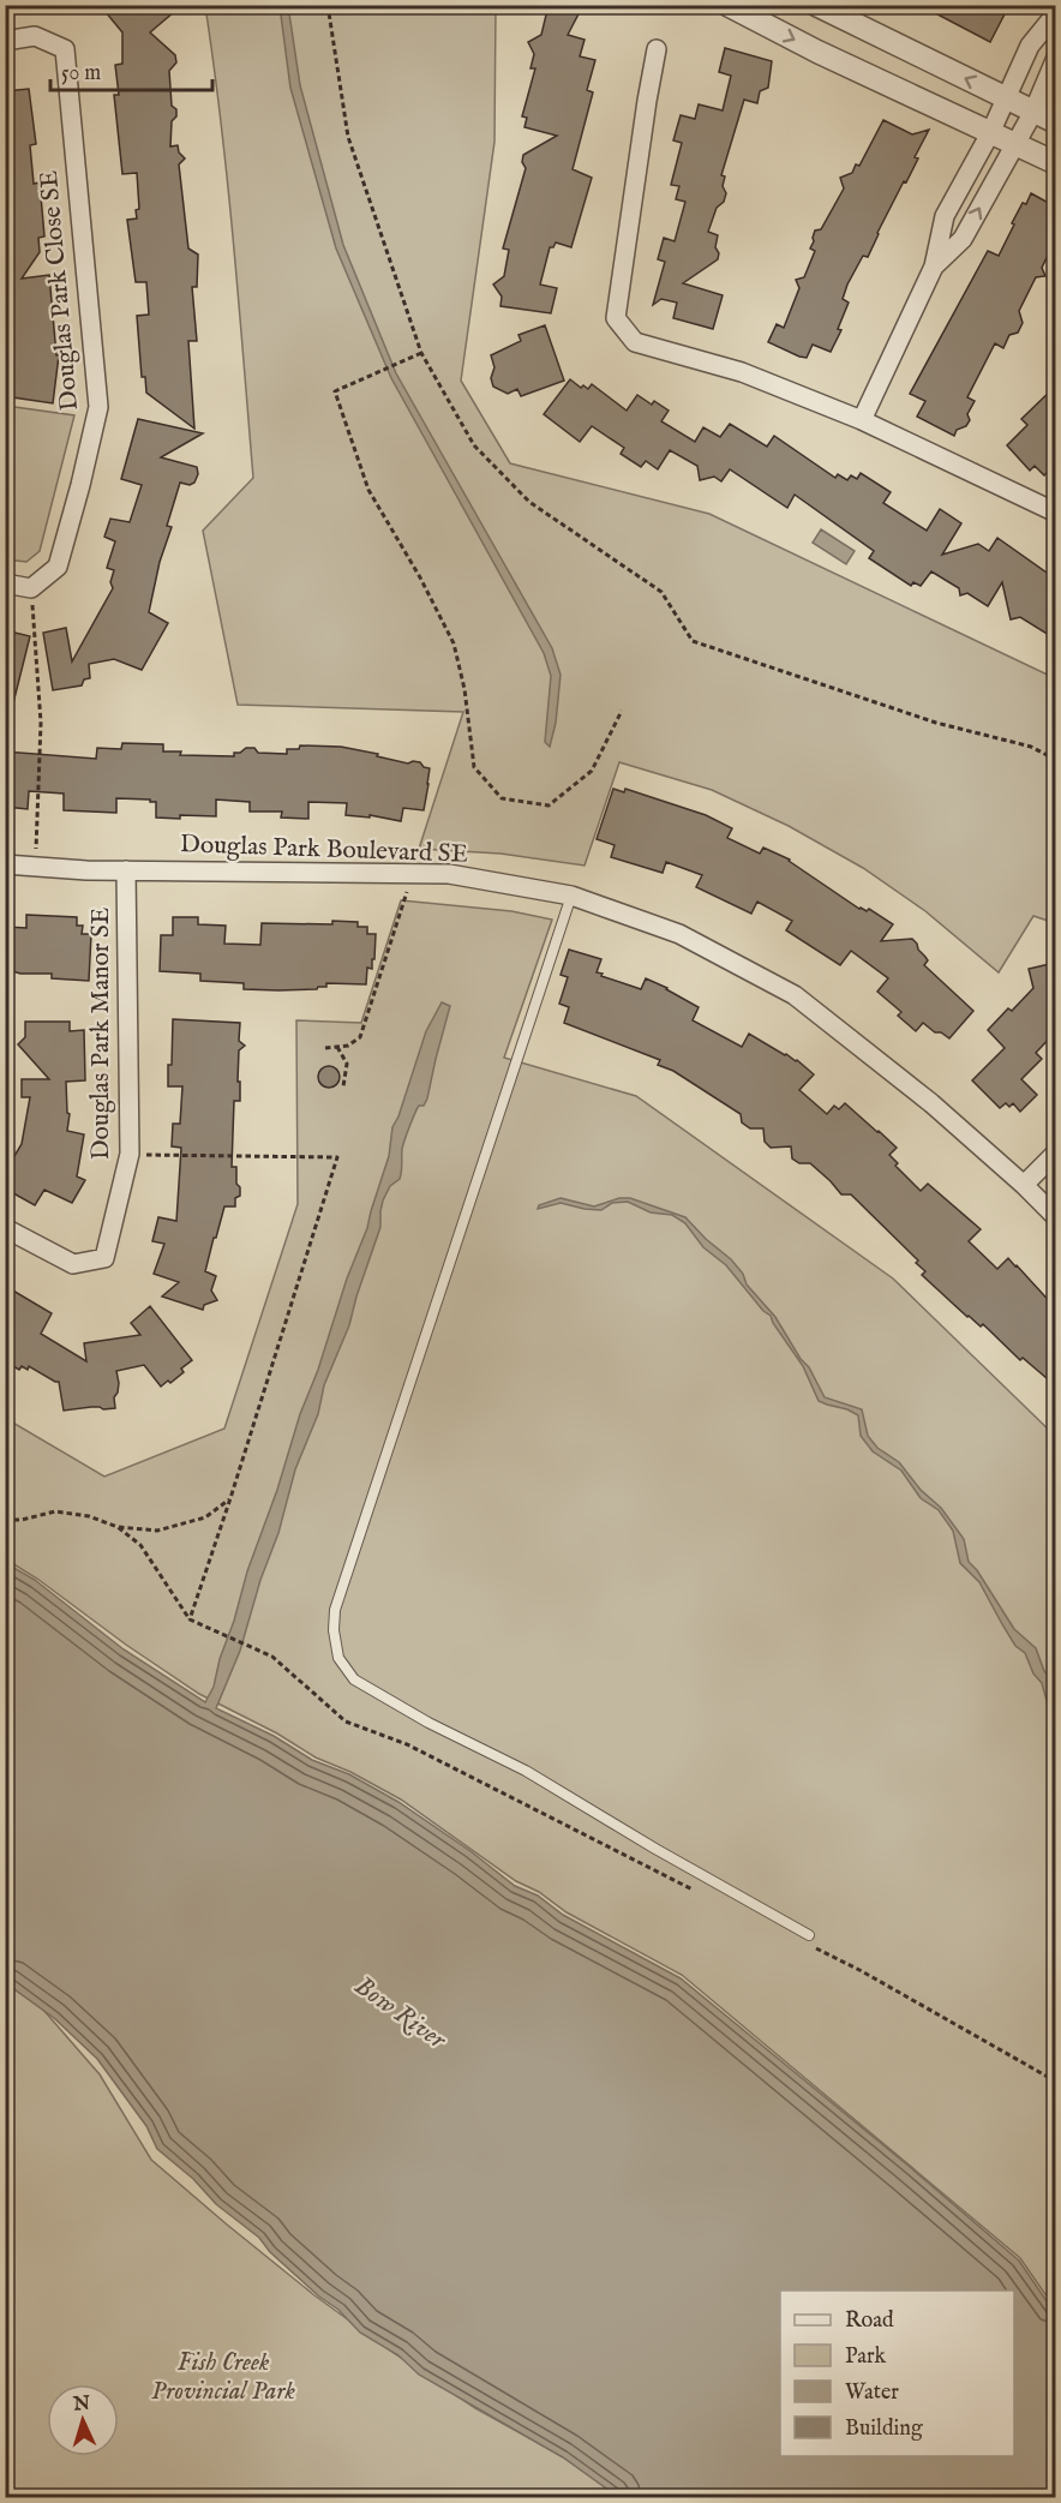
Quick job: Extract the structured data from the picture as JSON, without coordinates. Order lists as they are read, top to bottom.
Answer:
{
  "streets": {
    "street": ["Douglas Park Close SE", "Douglas Park Boulevard SE", "Douglas Park Manor SE"]
  },
  "crossings": [
    ["Douglas Park Boulevard SE", "Douglas Park Manor SE"]
  ],
  "water": ["Bow River"],
  "parks": ["Fish Creek Provincial Park"],
  "legend": [
    "Road",
    "Park",
    "Water",
    "Building"
  ],
  "scale_bar": "50 m",
  "north": "top"
}
